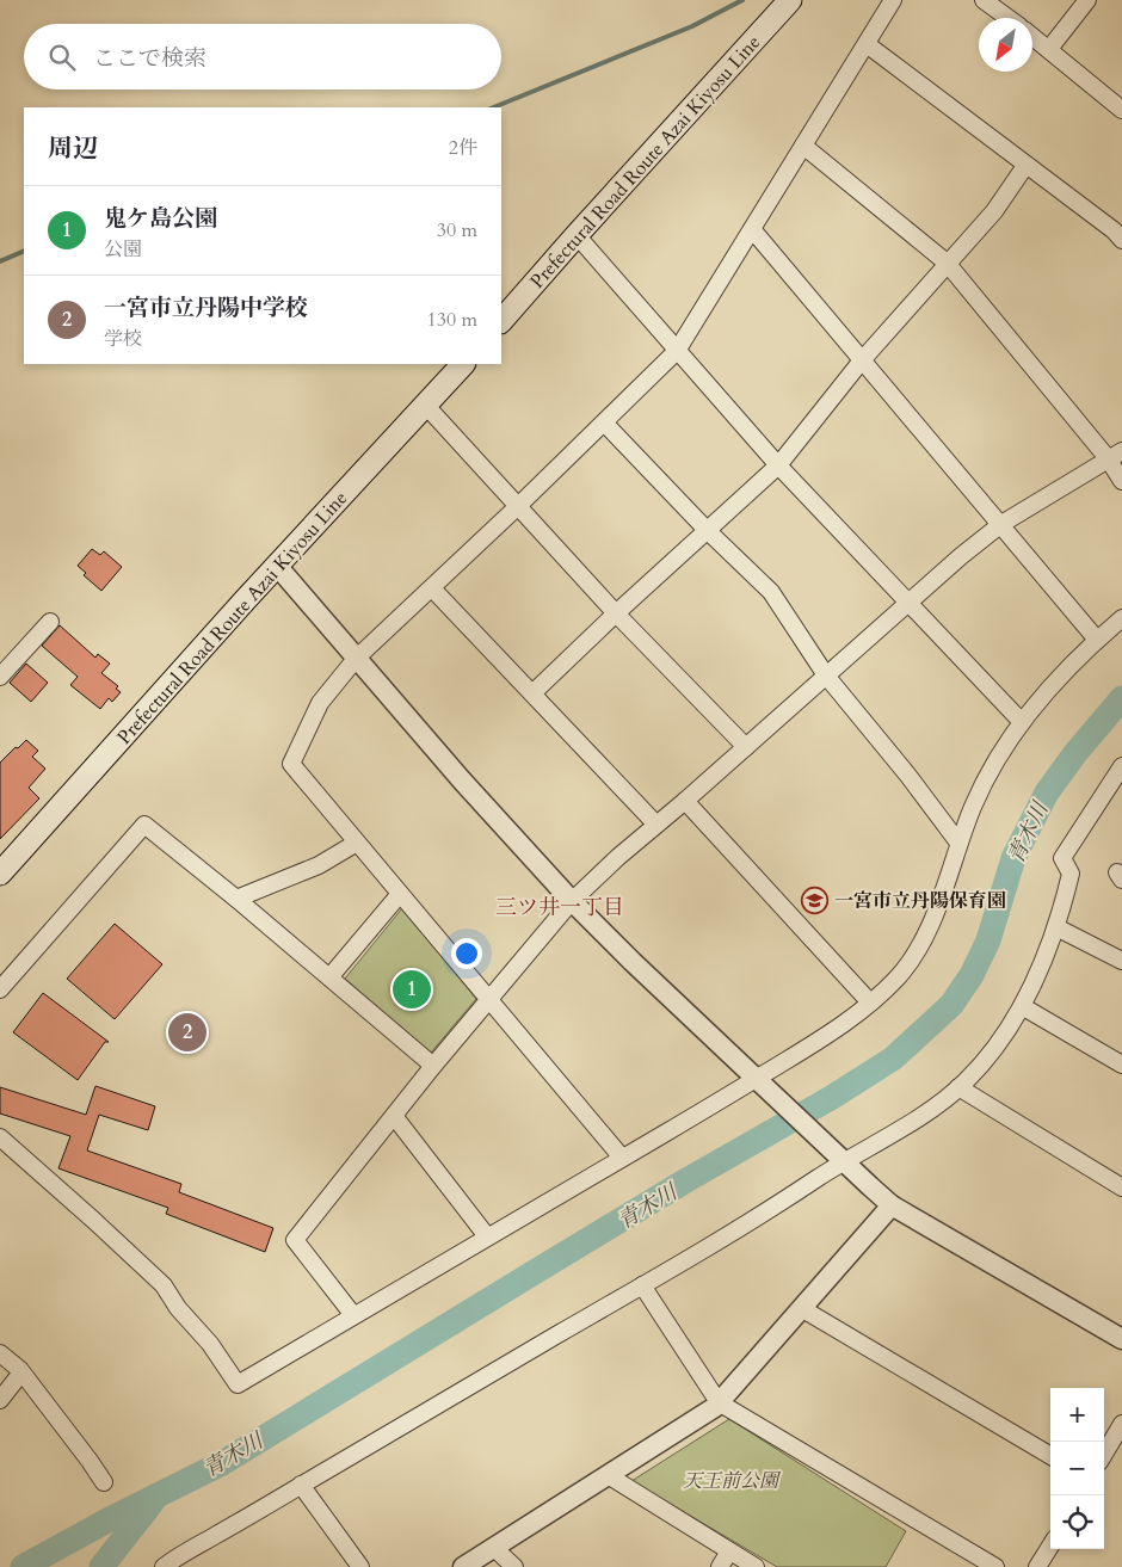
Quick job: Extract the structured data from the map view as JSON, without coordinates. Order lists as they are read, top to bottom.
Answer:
{
  "streets": {
    "main road": ["Prefectural Road Route Azai Kiyosu Line"]
  },
  "districts": ["三ツ井一丁目"],
  "water": ["青木川"],
  "parks": ["天王前公園"],
  "places": {
    "school or university": ["一宮市立丹陽保育園"]
  },
  "north": "bottom left",
  "page": {
    "search": "ここで検索",
    "heading": ["周辺", "2件"],
    "list": [
      {
        "mark": "1",
        "name": "鬼ケ島公園",
        "note": "公園",
        "value": "30 m"
      },
      {
        "mark": "2",
        "name": "一宮市立丹陽中学校",
        "note": "学校",
        "value": "130 m"
      }
    ],
    "pins": ["1", "2"],
    "map_buttons": ["+", "−"]
  }
}
